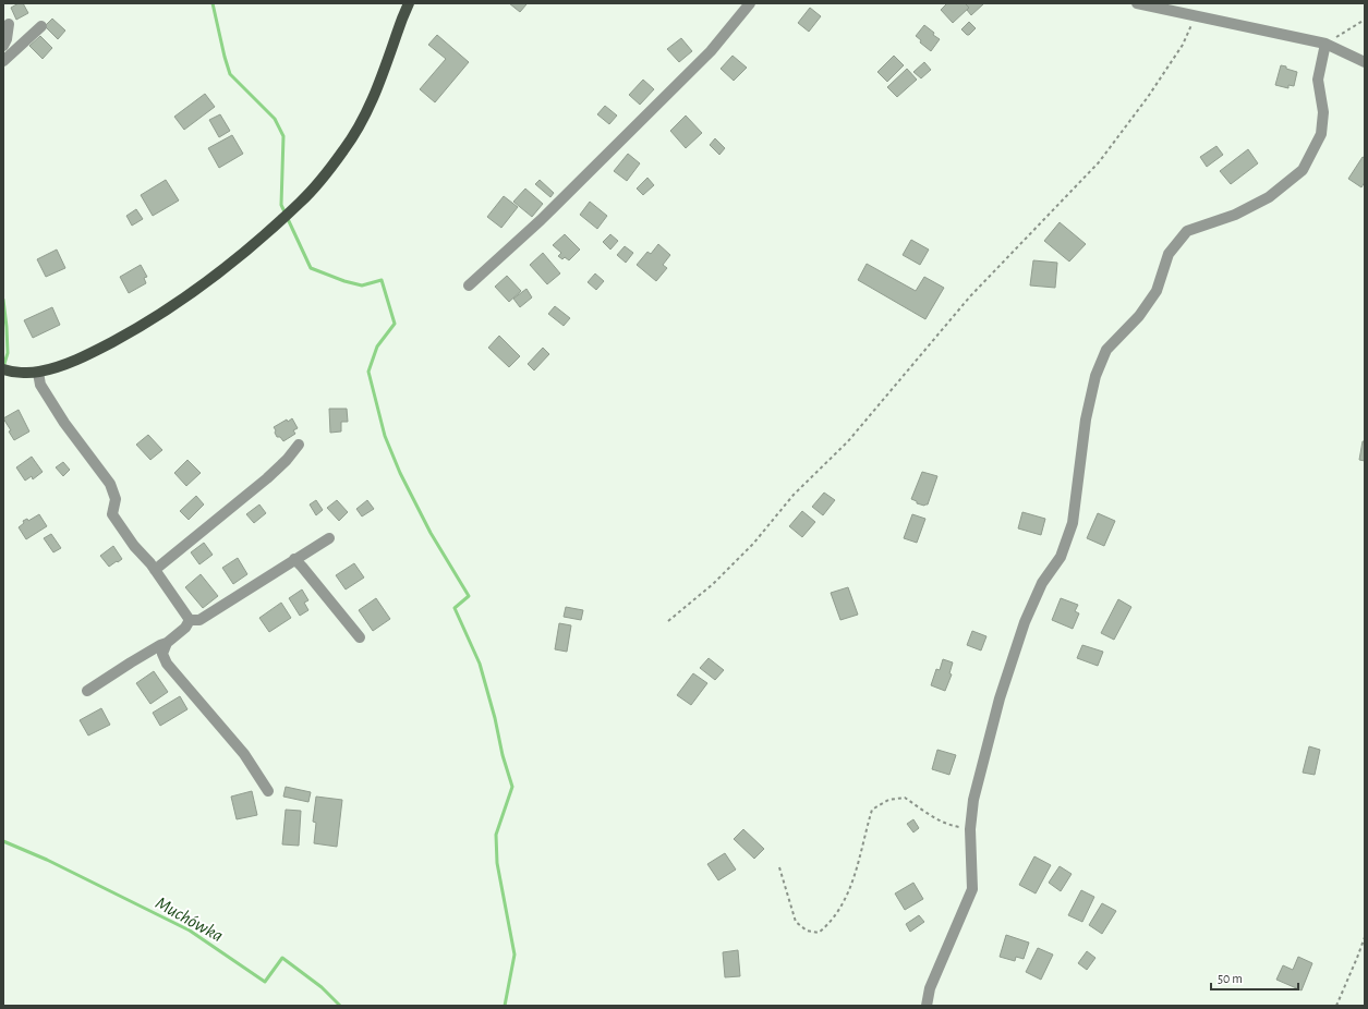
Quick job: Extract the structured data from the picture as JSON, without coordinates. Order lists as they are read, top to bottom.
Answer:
{
  "water": ["Muchówka"],
  "scale_bar": "50 m"
}
